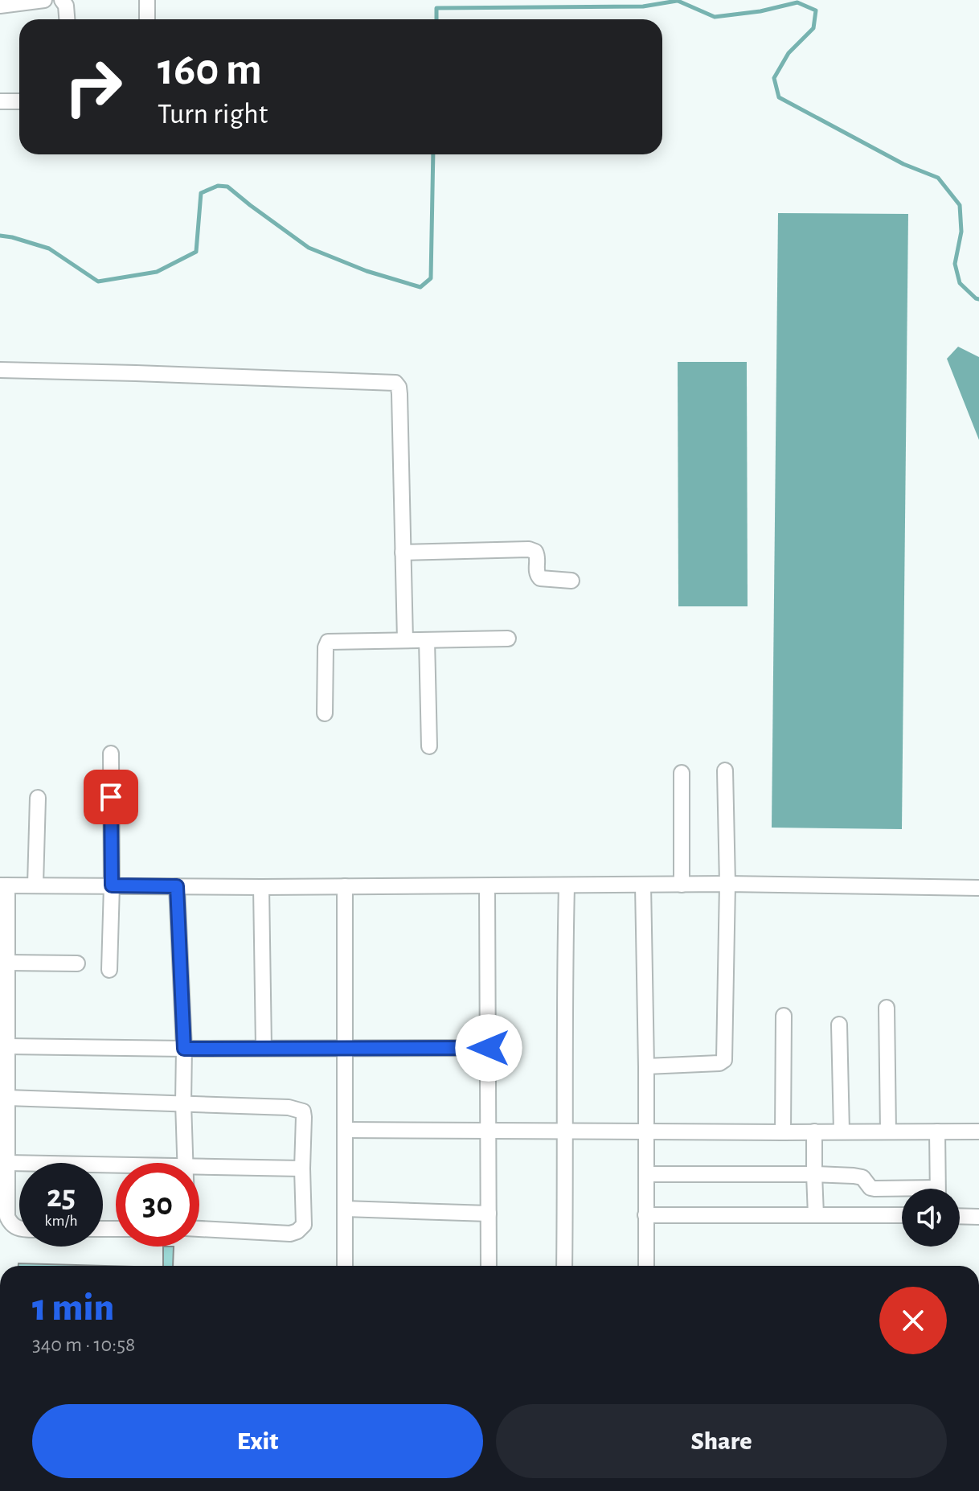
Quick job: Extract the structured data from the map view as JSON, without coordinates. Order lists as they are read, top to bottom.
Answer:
{
  "page": {
    "turn": ["160 m", "Turn right"],
    "speed": "25 km/h",
    "limit": "30",
    "heading": ["1 min", "340 m · 10:58"],
    "buttons": ["Exit", "Share"]
  }
}
